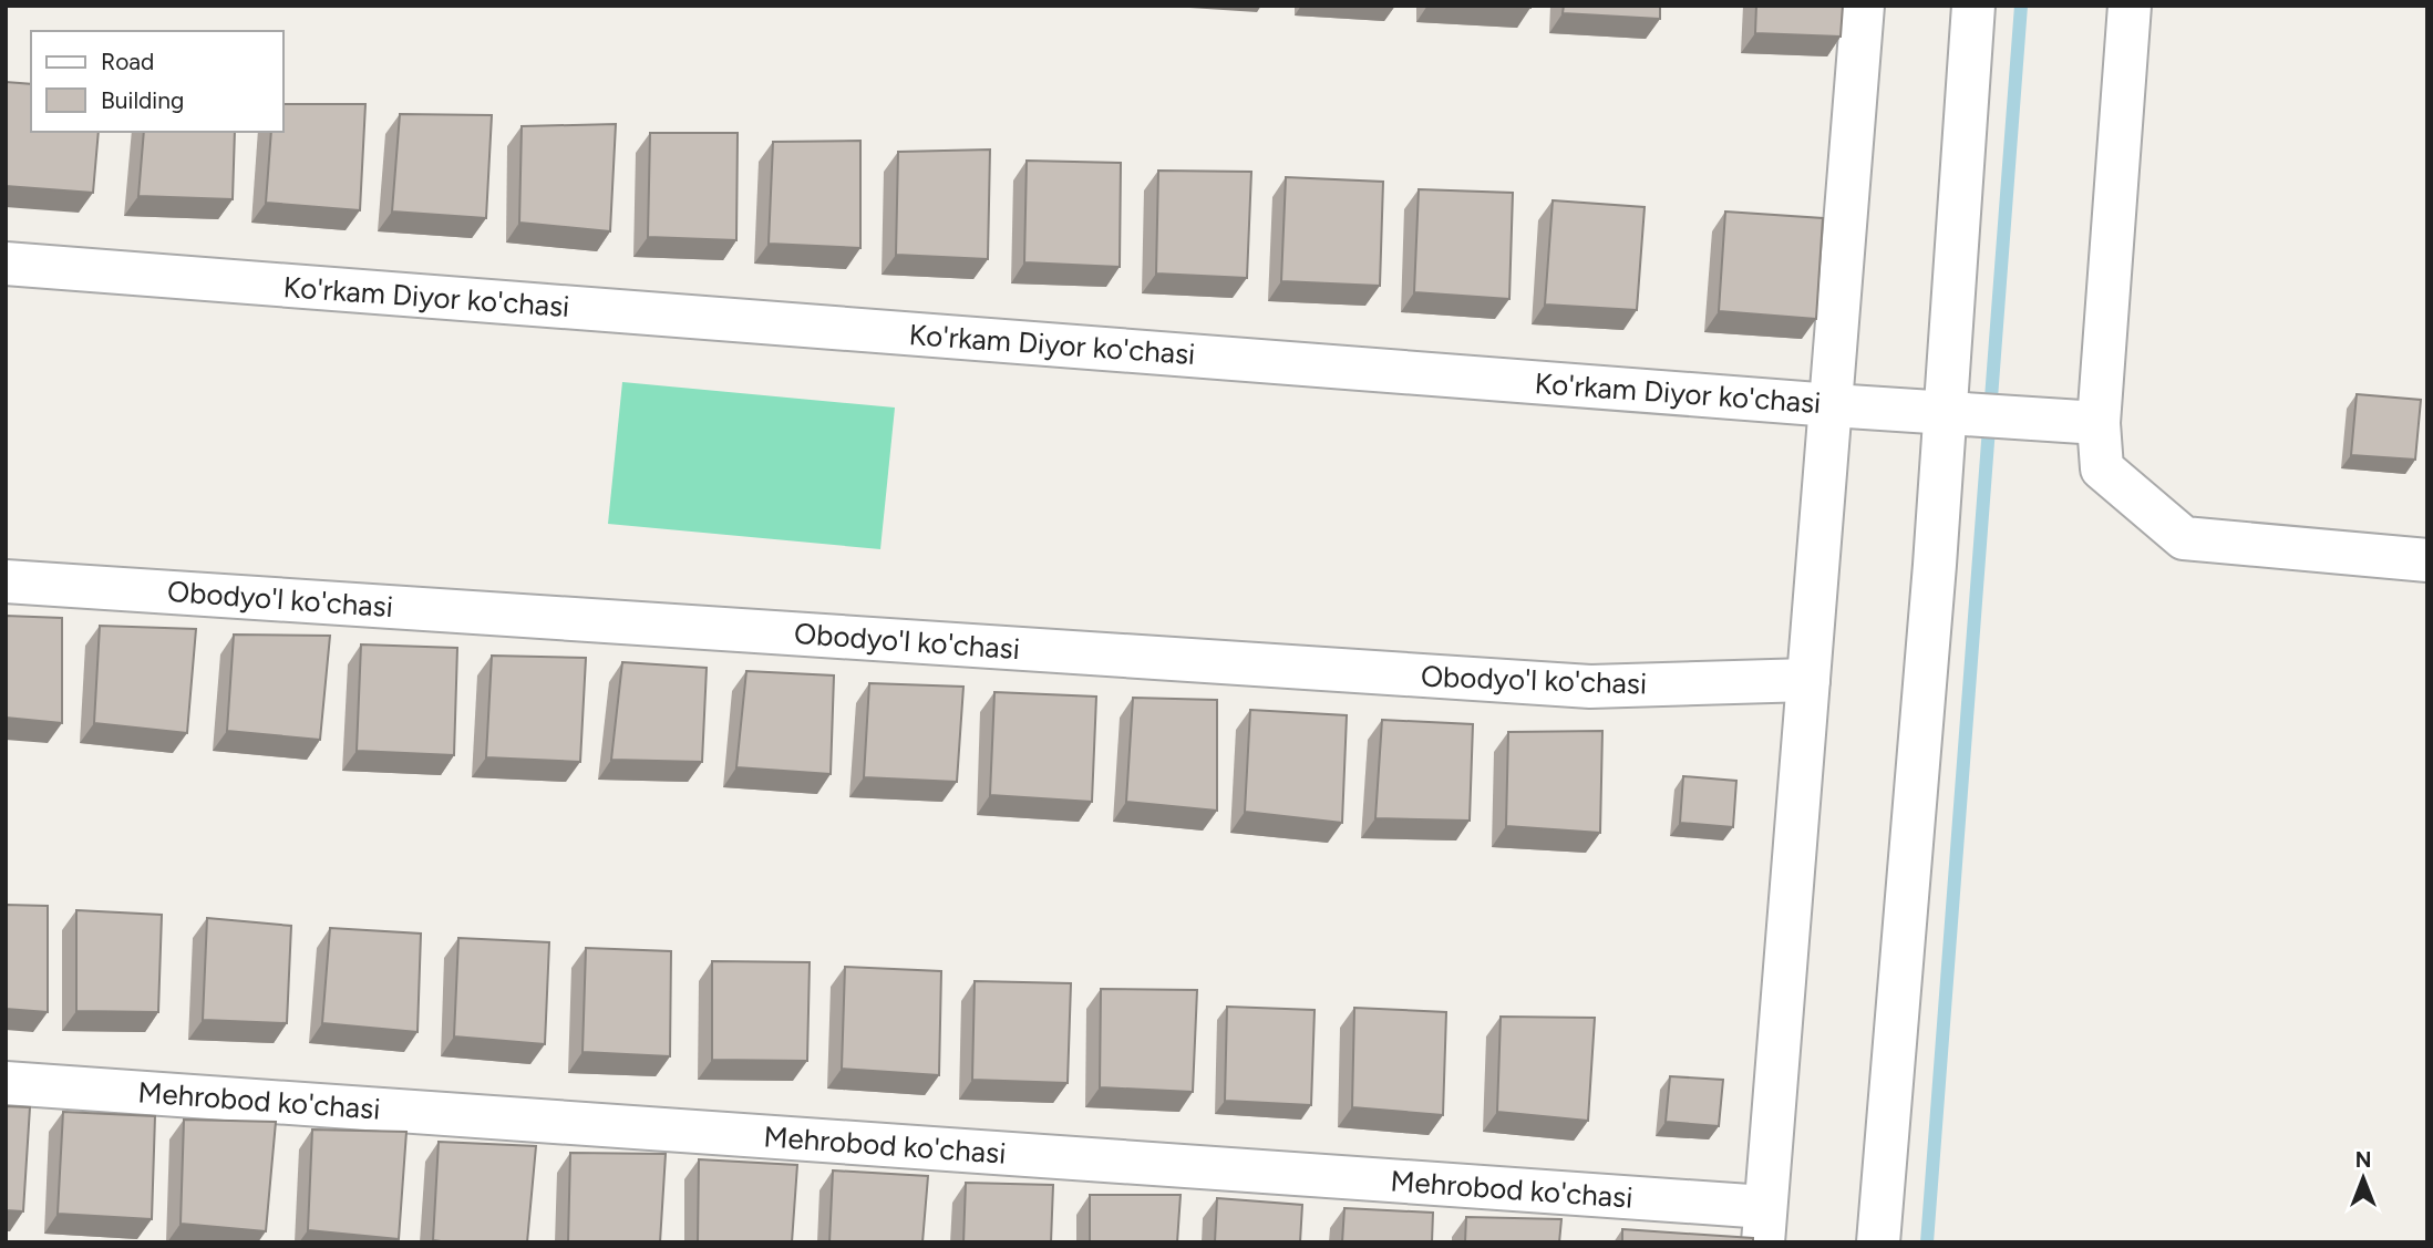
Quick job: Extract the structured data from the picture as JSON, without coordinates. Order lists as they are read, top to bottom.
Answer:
{
  "streets": {
    "street": ["Ko'rkam Diyor ko'chasi", "Obodyo'l ko'chasi", "Mehrobod ko'chasi"]
  },
  "legend": ["Road", "Building"],
  "north": "top"
}
